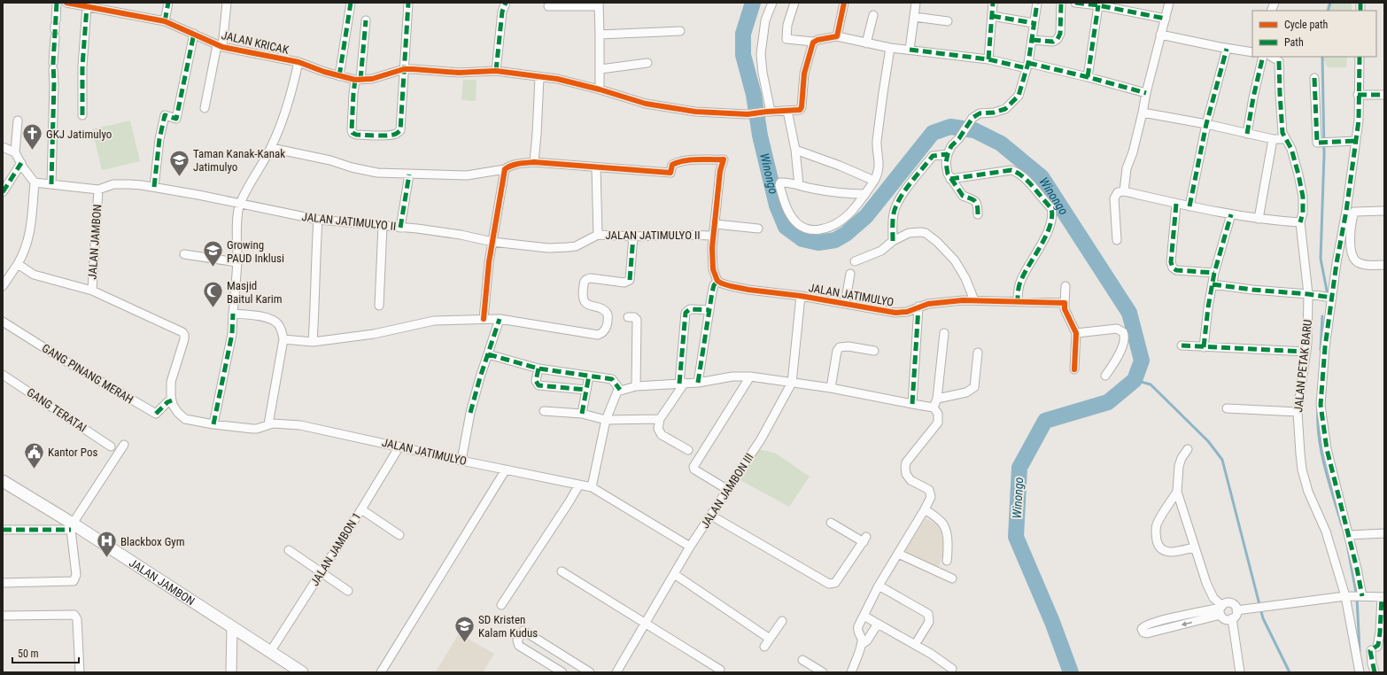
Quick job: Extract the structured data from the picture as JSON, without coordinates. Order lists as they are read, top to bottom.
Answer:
{
  "streets": {
    "main road": ["JALAN JAMBON"],
    "street": [
      "JALAN KRICAK",
      "JALAN JATIMULYO II",
      "JALAN JATIMULYO",
      "JALAN PETAK BARU",
      "GANG PINANG MERAH",
      "GANG TERATAI",
      "JALAN JAMBON III",
      "JALAN JAMBON 1"
    ]
  },
  "crossings": [
    ["JALAN KRICAK", "JALAN JATIMULYO II"],
    ["JALAN KRICAK", "JALAN JATIMULYO"],
    ["JALAN JATIMULYO II", "JALAN JAMBON"],
    ["JALAN JAMBON", "JALAN JATIMULYO"],
    ["JALAN JAMBON", "JALAN JAMBON 1"],
    ["JALAN JATIMULYO", "GANG PINANG MERAH"],
    ["JALAN JATIMULYO", "JALAN JAMBON III"],
    ["JALAN JATIMULYO", "JALAN JAMBON 1"]
  ],
  "water": ["Winongo"],
  "places": {
    "church": ["GKJ Jatimulyo"],
    "school or university": ["Taman Kanak-Kanak Jatimulyo", "Growing PAUD Inklusi", "SD Kristen Kalam Kudus"],
    "mosque": ["Masjid Baitul Karim"],
    "public building": ["Kantor Pos"],
    "hospital": ["Blackbox Gym"]
  },
  "legend": ["Cycle path", "Path"],
  "scale_bar": "50 m"
}
